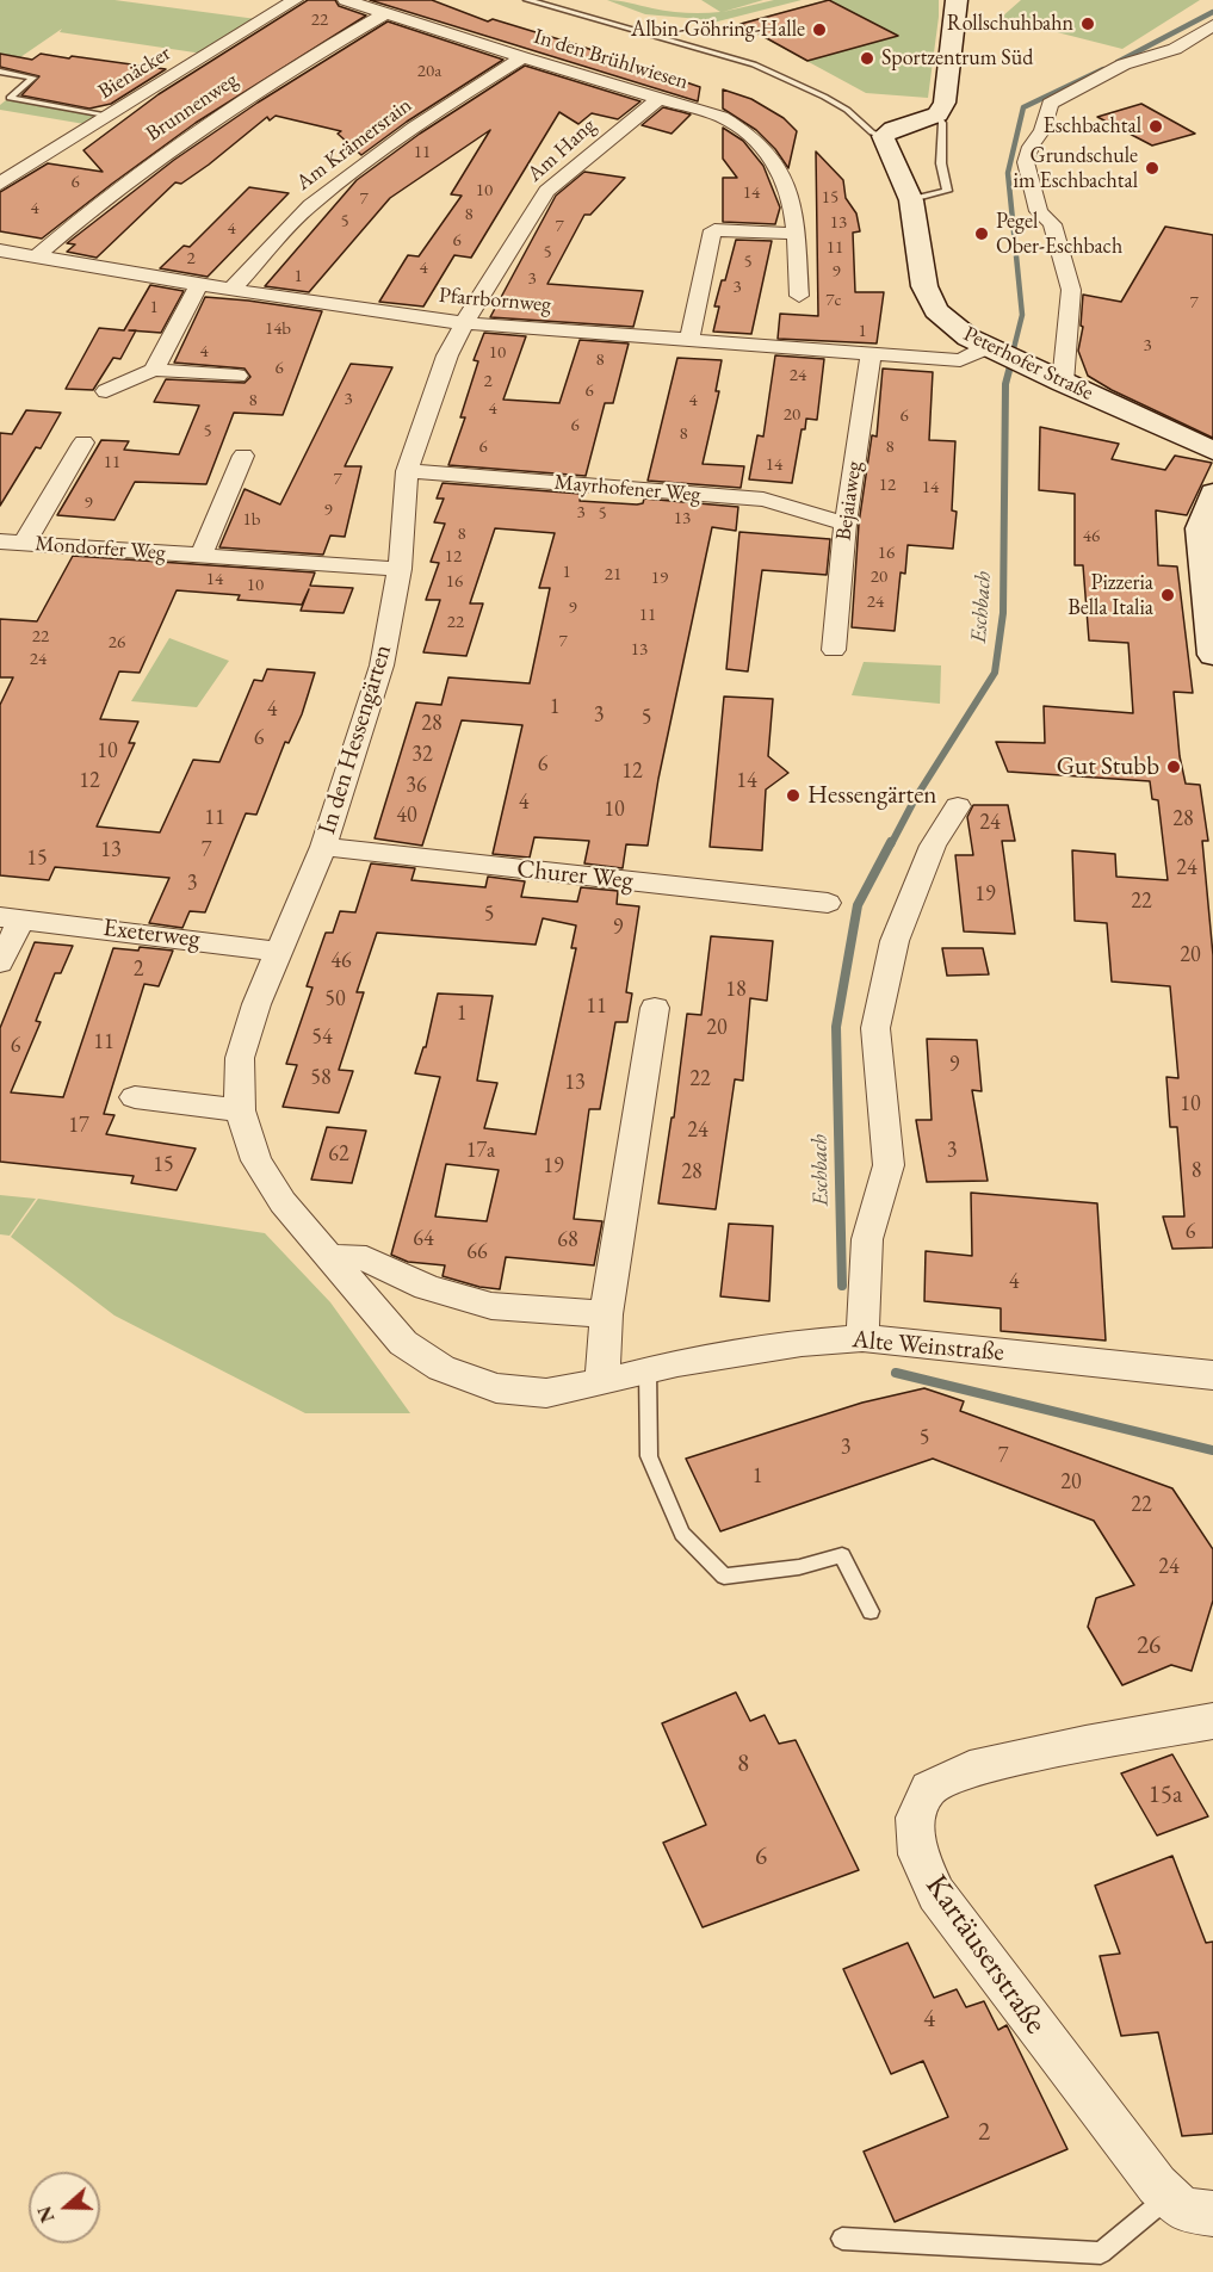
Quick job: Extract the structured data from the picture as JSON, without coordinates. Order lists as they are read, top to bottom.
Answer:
{
  "streets": {
    "street": [
      "In den Brühlwiesen",
      "Bienäcker",
      "Brunnenweg",
      "Am Krämersrain",
      "Am Hang",
      "Pfarrbornweg",
      "Peterhofer Straße",
      "Mayrhofener Weg",
      "Bejaiaweg",
      "Mondorfer Weg",
      "In den Hessengärten",
      "Churer Weg",
      "Exeterweg",
      "Alte Weinstraße",
      "Kartäuserstraße"
    ]
  },
  "crossings": [
    ["In den Brühlwiesen", "Brunnenweg"],
    ["In den Brühlwiesen", "Am Krämersrain"],
    ["In den Brühlwiesen", "Am Hang"],
    ["Brunnenweg", "Pfarrbornweg"],
    ["Am Krämersrain", "Pfarrbornweg"],
    ["Am Hang", "Pfarrbornweg"],
    ["Am Hang", "In den Hessengärten"],
    ["Pfarrbornweg", "Peterhofer Straße"],
    ["Pfarrbornweg", "Bejaiaweg"],
    ["Pfarrbornweg", "In den Hessengärten"],
    ["Mayrhofener Weg", "Bejaiaweg"],
    ["Mayrhofener Weg", "In den Hessengärten"],
    ["Mondorfer Weg", "In den Hessengärten"],
    ["In den Hessengärten", "Churer Weg"],
    ["In den Hessengärten", "Exeterweg"],
    ["In den Hessengärten", "Alte Weinstraße"]
  ],
  "water": ["Eschbach"],
  "places": [
    "Rollschuhbahn",
    "Albin-Göhring-Halle",
    "Sportzentrum Süd",
    "Eschbachtal",
    "Grundschule im Eschbachtal",
    "Pegel Ober-Eschbach",
    "Pizzeria Bella Italia",
    "Gut Stubb",
    "Hessengärten"
  ],
  "house_numbers": [
    "22",
    "20a",
    "11",
    "6",
    "10",
    "14",
    "15",
    "7",
    "4",
    "8",
    "5",
    "13",
    "7",
    "4",
    "6",
    "11",
    "5",
    "2",
    "5",
    "4",
    "9",
    "1",
    "3",
    "3",
    "7c",
    "7",
    "1",
    "14b",
    "1",
    "3",
    "4",
    "10",
    "8",
    "6",
    "24",
    "2",
    "6",
    "3",
    "8",
    "4",
    "4",
    "20",
    "6",
    "6",
    "5",
    "8",
    "6",
    "8",
    "11",
    "14",
    "7",
    "12",
    "14",
    "9",
    "9",
    "3",
    "5",
    "13",
    "1b",
    "8",
    "46",
    "16",
    "12",
    "1",
    "21",
    "20",
    "19",
    "14",
    "16",
    "10",
    "24",
    "9",
    "11",
    "22",
    "22",
    "7",
    "26",
    "13",
    "24",
    "1",
    "4",
    "3",
    "5",
    "28",
    "6",
    "10",
    "32",
    "6",
    "12",
    "12",
    "14",
    "36",
    "4",
    "10",
    "40",
    "11",
    "28",
    "24",
    "13",
    "7",
    "15",
    "24",
    "3",
    "19",
    "22",
    "5",
    "9",
    "20",
    "46",
    "2",
    "18",
    "50",
    "11",
    "1",
    "20",
    "54",
    "11",
    "6",
    "9",
    "58",
    "22",
    "13",
    "10",
    "17",
    "24",
    "17a",
    "3",
    "62",
    "15",
    "19",
    "8",
    "28",
    "6",
    "64",
    "68",
    "66",
    "4",
    "5",
    "3",
    "7",
    "1",
    "20",
    "22",
    "24",
    "26",
    "8",
    "15a",
    "6",
    "4",
    "2"
  ],
  "north": "left"
}
